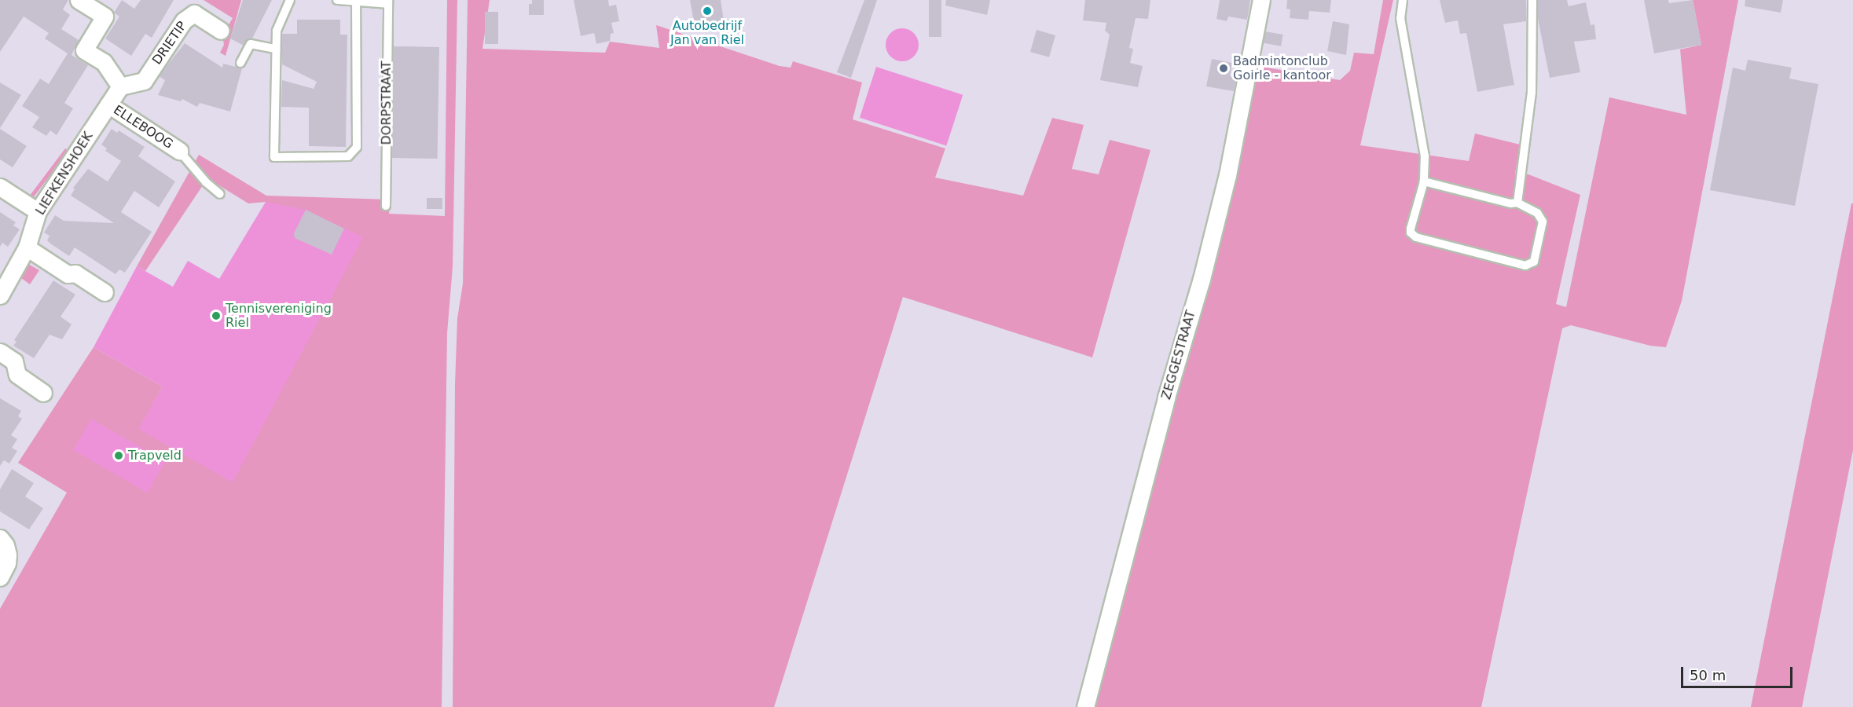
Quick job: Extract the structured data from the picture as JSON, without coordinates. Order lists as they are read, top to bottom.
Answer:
{
  "streets": {
    "street": [
      "DRIETIP",
      "ELLEBOOG",
      "LIEFKENSHOEK",
      "ZEGGESTRAAT"
    ],
    "lane": ["DORPSTRAAT"]
  },
  "crossings": [
    ["DRIETIP", "ELLEBOOG"],
    ["ELLEBOOG", "LIEFKENSHOEK"]
  ],
  "places": [
    "Autobedrijf Jan van Riel",
    "Badmintonclub Goirle - kantoor",
    "Tennisvereniging Riel",
    "Trapveld"
  ],
  "scale_bar": "50 m"
}
